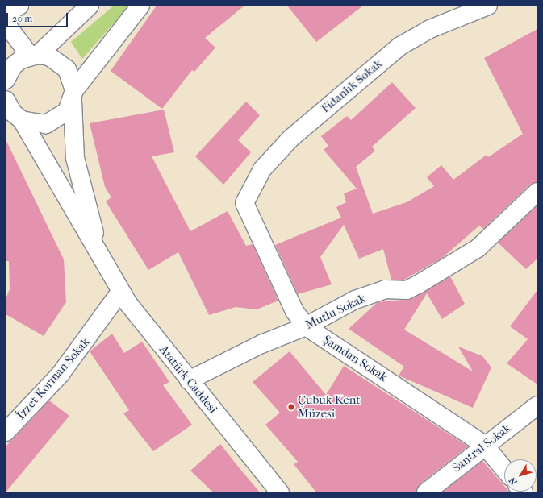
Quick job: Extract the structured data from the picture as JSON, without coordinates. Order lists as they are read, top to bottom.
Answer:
{
  "streets": {
    "street": [
      "Fidanlık Sokak",
      "Mutlu Sokak",
      "Şamdan Sokak",
      "İzzet Korman Sokak",
      "Atatürk Caddesi",
      "Santral Sokak"
    ]
  },
  "crossings": [
    ["Fidanlık Sokak", "Şamdan Sokak"],
    ["Mutlu Sokak", "Şamdan Sokak"],
    ["Mutlu Sokak", "Atatürk Caddesi"],
    ["Şamdan Sokak", "Santral Sokak"],
    ["İzzet Korman Sokak", "Atatürk Caddesi"]
  ],
  "places": ["Çubuk Kent Müzesi"],
  "scale_bar": "20 m",
  "north": "bottom left"
}
